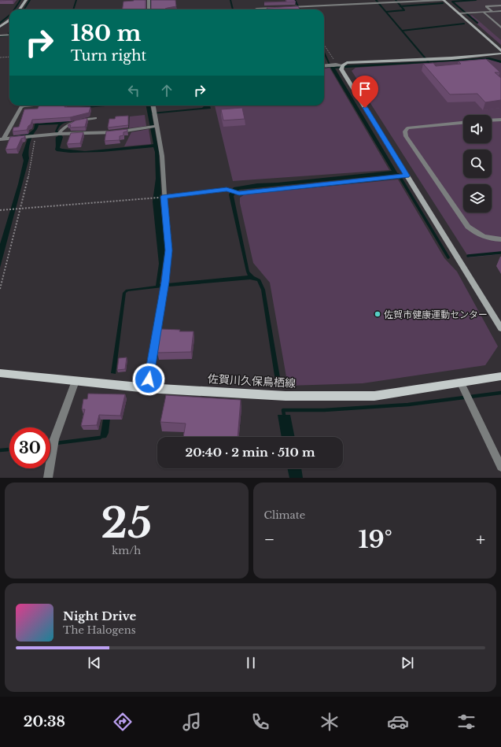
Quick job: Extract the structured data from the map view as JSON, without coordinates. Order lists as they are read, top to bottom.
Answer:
{
  "streets": {
    "main road": ["佐賀川久保鳥栖線"]
  },
  "places": ["佐賀市健康運動センター"],
  "page": {
    "turn": ["180 m", "Turn right"],
    "limit": "30",
    "trip": "20:40 · 2 min · 510 m",
    "tile": [
      ["25", "km/h"],
      "Climate"
    ],
    "heat": ["−", "19°", "+"],
    "song": ["Night Drive", "The Halogens"],
    "tabs": "20:38"
  }
}
